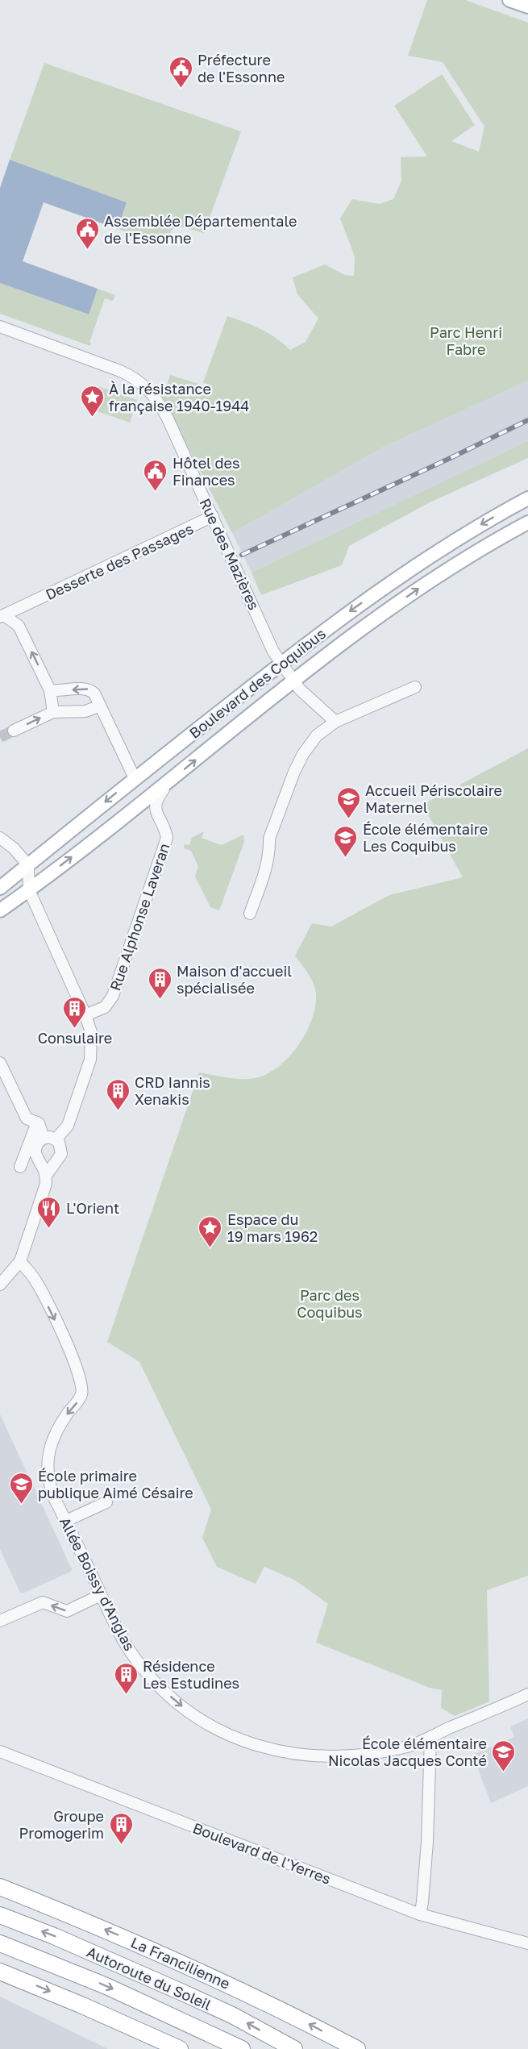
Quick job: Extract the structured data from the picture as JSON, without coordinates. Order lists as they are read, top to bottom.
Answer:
{
  "streets": {
    "highway": ["La Francilienne", "Autoroute du Soleil"],
    "main road": ["Boulevard des Coquibus"],
    "street": [
      "Rue des Mazières",
      "Desserte des Passages",
      "Rue Alphonse Laveran",
      "Allée Boissy d'Anglas",
      "Boulevard de l'Yerres"
    ]
  },
  "crossings": [
    ["Rue des Mazières", "Desserte des Passages"],
    ["Rue des Mazières", "Boulevard des Coquibus"],
    ["Boulevard des Coquibus", "Rue Alphonse Laveran"]
  ],
  "parks": ["Parc Henri Fabre", "Parc des Coquibus"],
  "places": {
    "public building": ["Préfecture de l'Essonne", "Assemblée Départementale de l'Essonne", "Hôtel des Finances"],
    "place": ["À la résistance française 1940-1944", "Espace du 19 mars 1962"],
    "school or university": [
      "Accueil Périscolaire Maternel",
      "École élémentaire Les Coquibus",
      "École primaire publique Aimé Césaire",
      "École élémentaire Nicolas Jacques Conté"
    ],
    "building": [
      "Maison d'accueil spécialisée",
      "Consulaire",
      "CRD Iannis Xenakis",
      "Résidence Les Estudines",
      "Groupe Promogerim"
    ],
    "restaurant": ["L'Orient"]
  }
}
